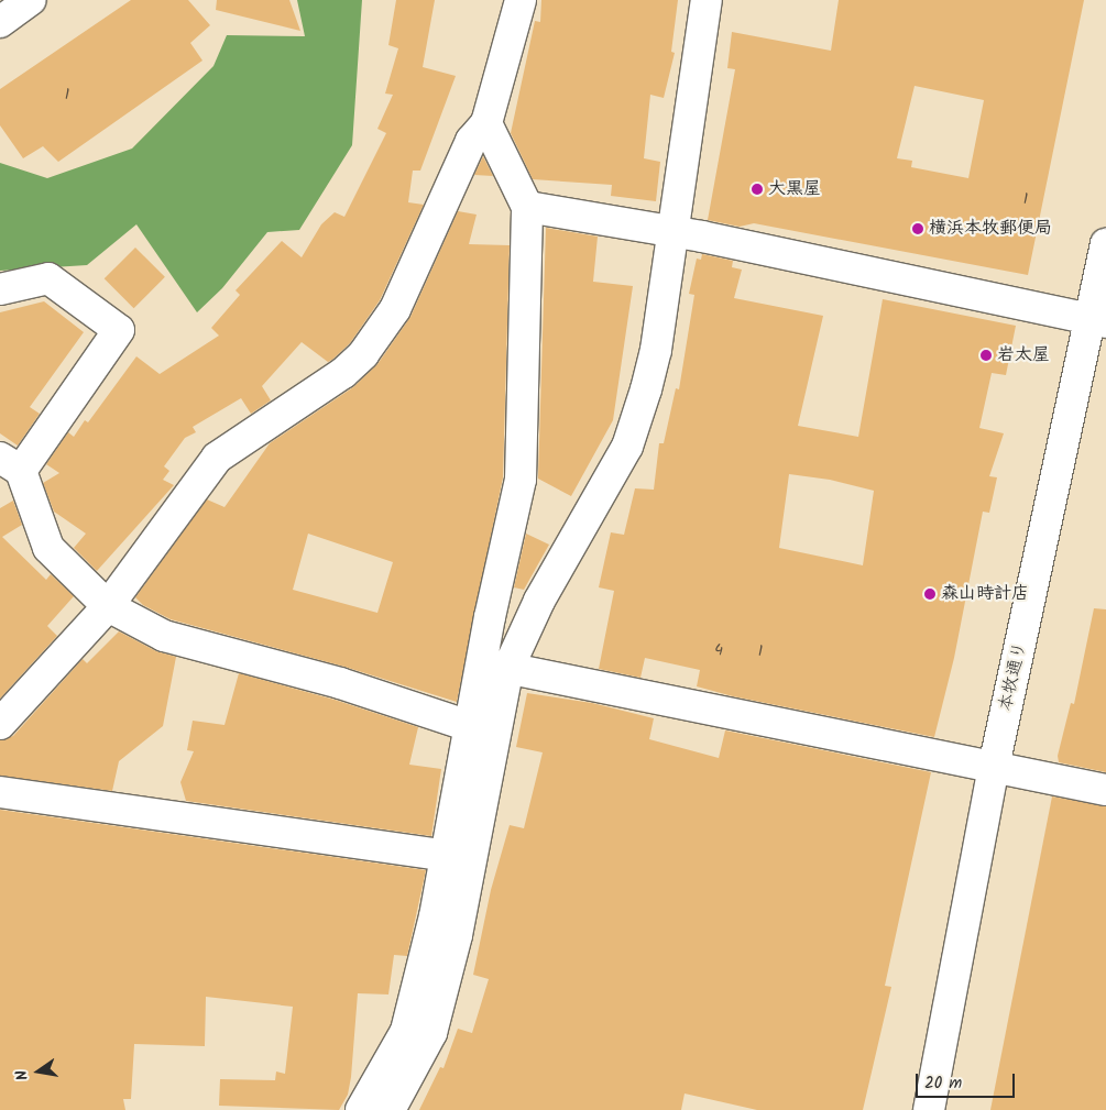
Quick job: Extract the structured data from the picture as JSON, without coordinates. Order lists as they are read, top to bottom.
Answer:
{
  "streets": {
    "street": ["本牧通り"]
  },
  "places": [
    "大黒屋",
    "横浜本牧郵便局",
    "岩太屋",
    "森山時計店"
  ],
  "house_numbers": [
    "1",
    "1",
    "4",
    "1"
  ],
  "scale_bar": "20 m",
  "north": "left"
}
